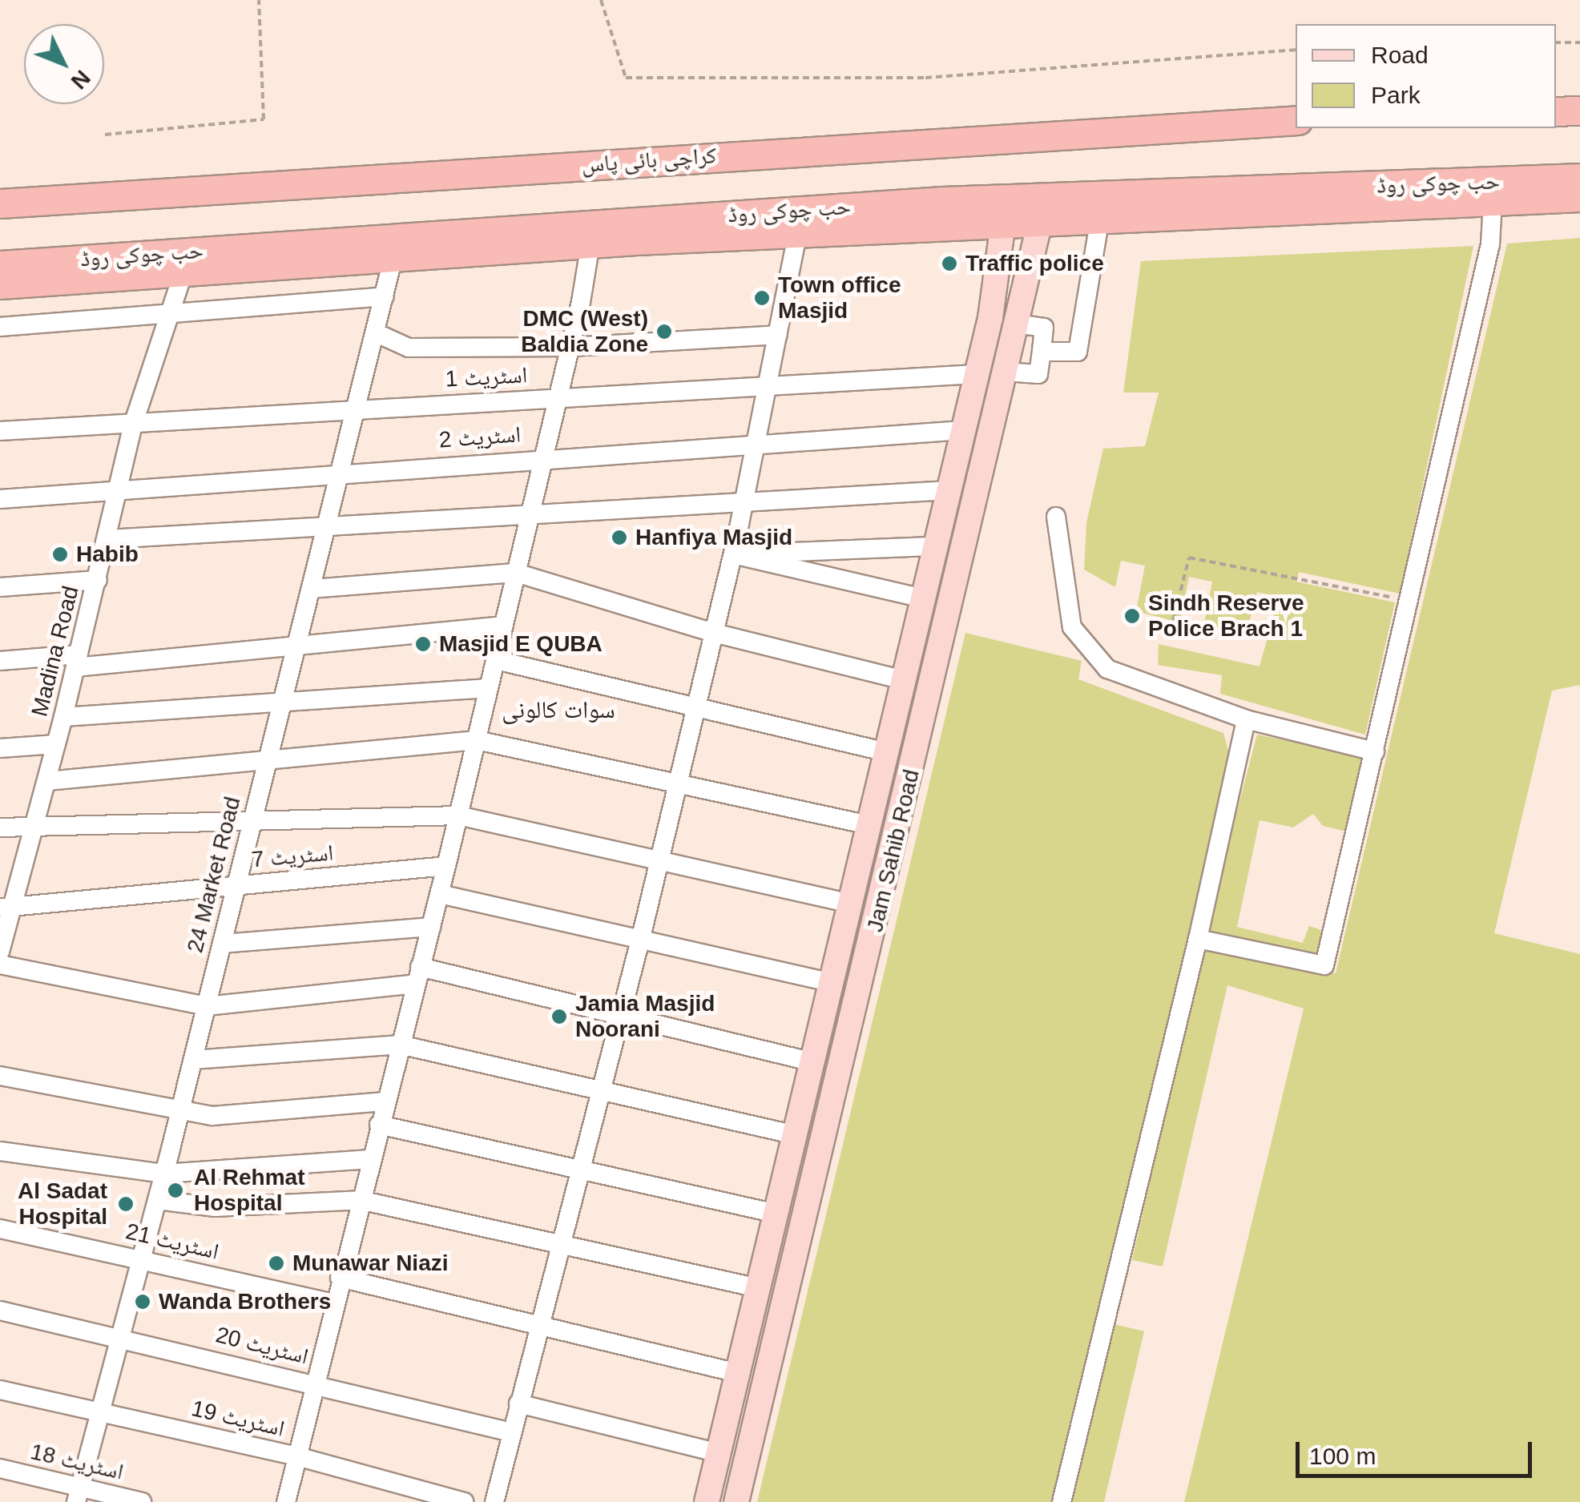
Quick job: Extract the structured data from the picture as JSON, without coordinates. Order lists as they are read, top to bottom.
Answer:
{
  "streets": {
    "highway": ["کراچی بائی پاس", "حب چوکی روڈ"],
    "main road": ["Jam Sahib Road"],
    "street": [
      "اسٹریٹ 1",
      "اسٹریٹ 2",
      "Madina Road",
      "اسٹریٹ 7",
      "24 Market Road",
      "اسٹریٹ 21",
      "اسٹریٹ 20",
      "اسٹریٹ 19",
      "اسٹریٹ 18"
    ]
  },
  "crossings": [
    ["حب چوکی روڈ", "Madina Road"],
    ["حب چوکی روڈ", "Jam Sahib Road"],
    ["حب چوکی روڈ", "24 Market Road"],
    ["اسٹریٹ 1", "Madina Road"],
    ["اسٹریٹ 1", "Jam Sahib Road"],
    ["اسٹریٹ 1", "24 Market Road"],
    ["اسٹریٹ 2", "Madina Road"],
    ["اسٹریٹ 2", "Jam Sahib Road"],
    ["اسٹریٹ 2", "24 Market Road"],
    ["Madina Road", "اسٹریٹ 7"],
    ["اسٹریٹ 7", "24 Market Road"],
    ["24 Market Road", "اسٹریٹ 21"],
    ["24 Market Road", "اسٹریٹ 20"],
    ["24 Market Road", "اسٹریٹ 19"],
    ["24 Market Road", "اسٹریٹ 18"]
  ],
  "districts": ["سوات کالونی"],
  "places": [
    "Traffic police",
    "Town office Masjid",
    "DMC (West) Baldia Zone",
    "Hanfiya Masjid",
    "Habib",
    "Sindh Reserve Police Brach 1",
    "Masjid E QUBA",
    "Jamia Masjid Noorani",
    "Al Rehmat Hospital",
    "Al Sadat Hospital",
    "Munawar Niazi",
    "Wanda Brothers"
  ],
  "legend": ["Road", "Park"],
  "scale_bar": "100 m",
  "north": "bottom right"
}
